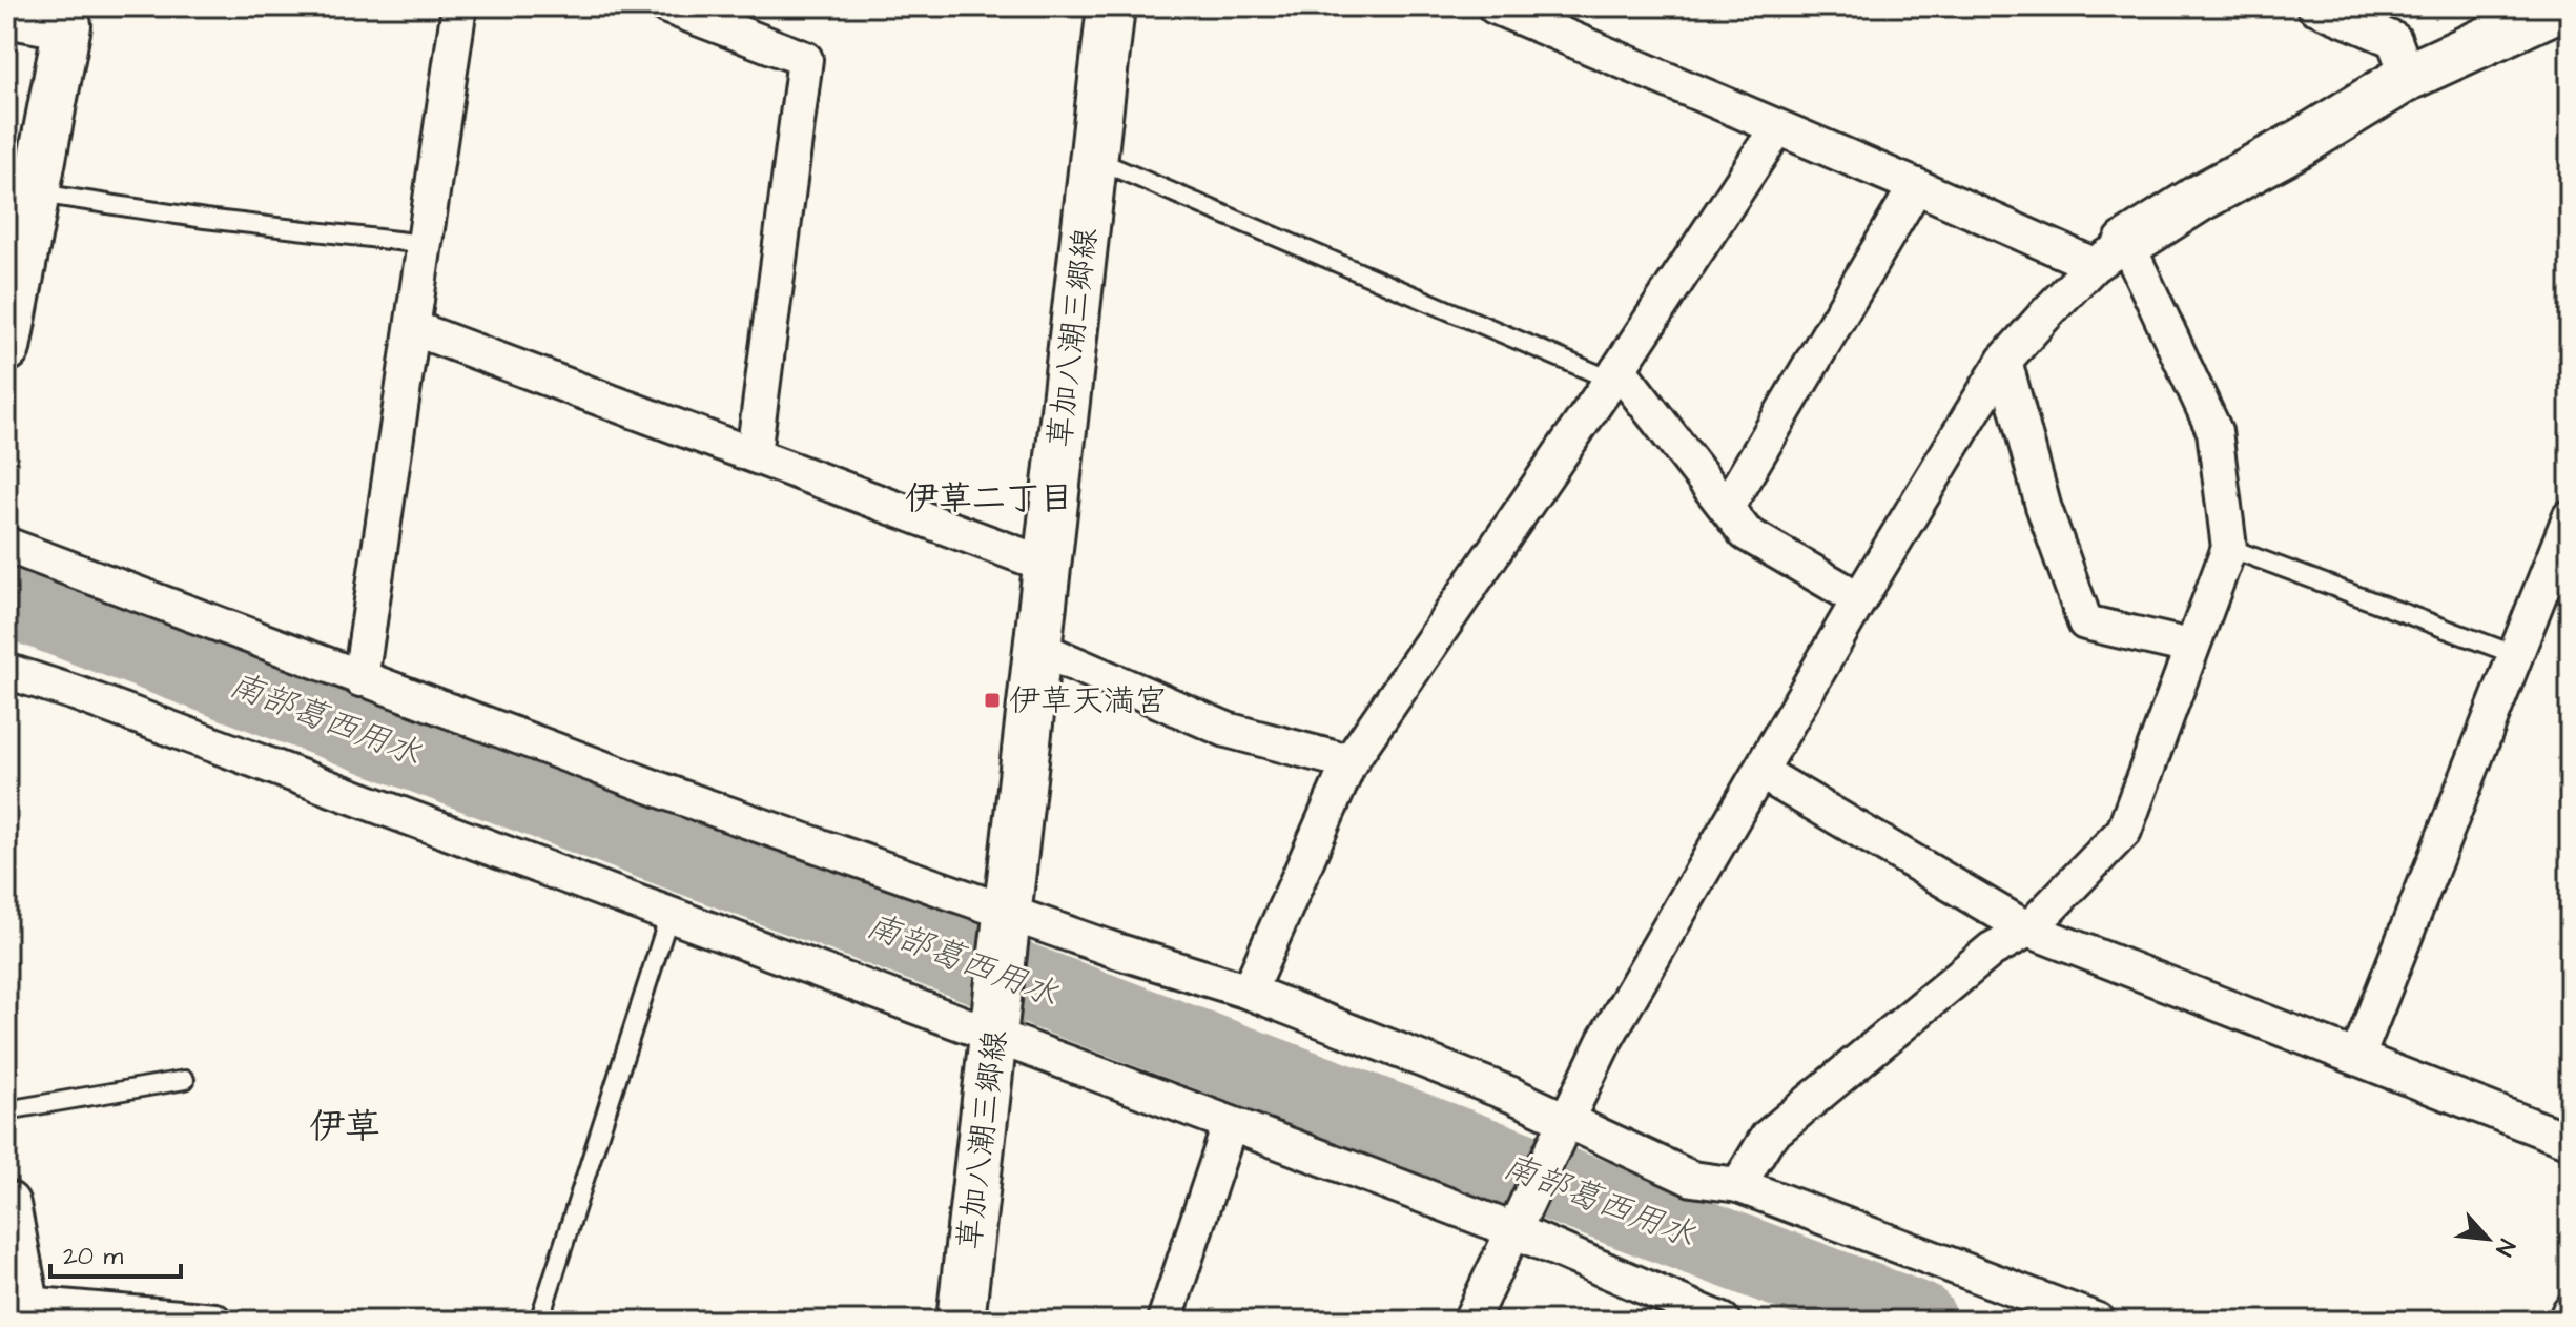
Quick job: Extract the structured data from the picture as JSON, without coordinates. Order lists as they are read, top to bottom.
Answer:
{
  "streets": {
    "main road": ["草加八潮三郷線"]
  },
  "districts": ["伊草二丁目", "伊草"],
  "water": ["南部葛西用水"],
  "places": {
    "transit": ["伊草天満宮"]
  },
  "scale_bar": "20 m",
  "north": "bottom right"
}
